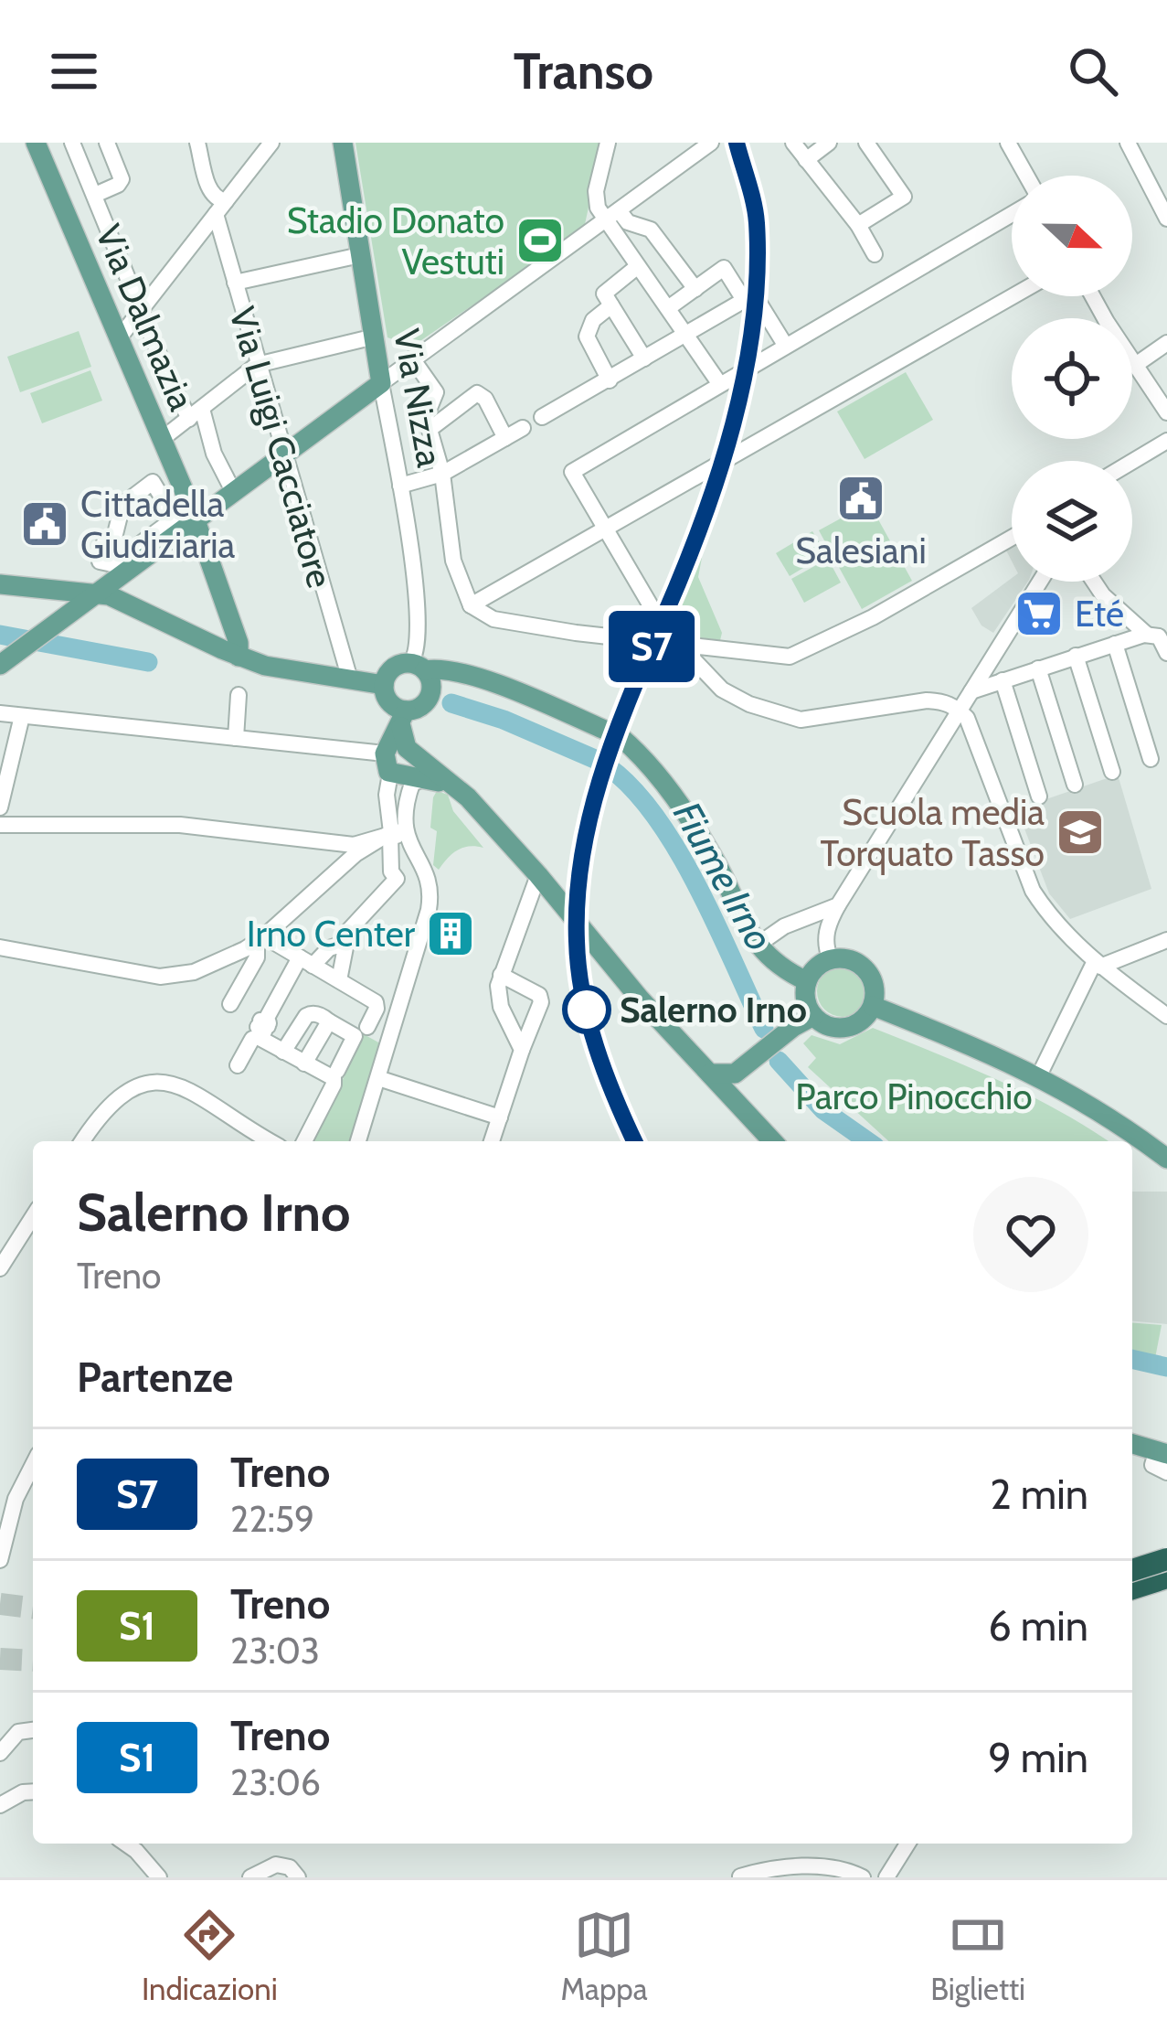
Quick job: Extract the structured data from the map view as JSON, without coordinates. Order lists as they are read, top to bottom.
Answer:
{
  "streets": {
    "main road": ["Via Dalmazia", "Via Nizza"],
    "street": ["Via Luigi Cacciatore"]
  },
  "water": ["Fiume Irno"],
  "parks": ["Parco Pinocchio"],
  "places": {
    "sports": ["Stadio Donato Vestuti"],
    "public building": ["Salesiani", "Cittadella Giudiziaria"],
    "supermarket": ["Eté"],
    "school or university": ["Scuola media Torquato Tasso"],
    "building": ["Irno Center"],
    "other": ["Salerno Irno"]
  },
  "north": "right",
  "page": {
    "header": "Transo",
    "on_map": "S7",
    "heading": [
      ["Salerno Irno", "Treno"],
      "Partenze"
    ],
    "list": [
      {
        "mark": "S7",
        "name": "Treno",
        "note": "22:59",
        "value": "2 min"
      },
      {
        "mark": "S1",
        "name": "Treno",
        "note": "23:03",
        "value": "6 min"
      },
      {
        "mark": "S1",
        "name": "Treno",
        "note": "23:06",
        "value": "9 min"
      }
    ],
    "tabs": ["Indicazioni", "Mappa", "Biglietti"]
  }
}
